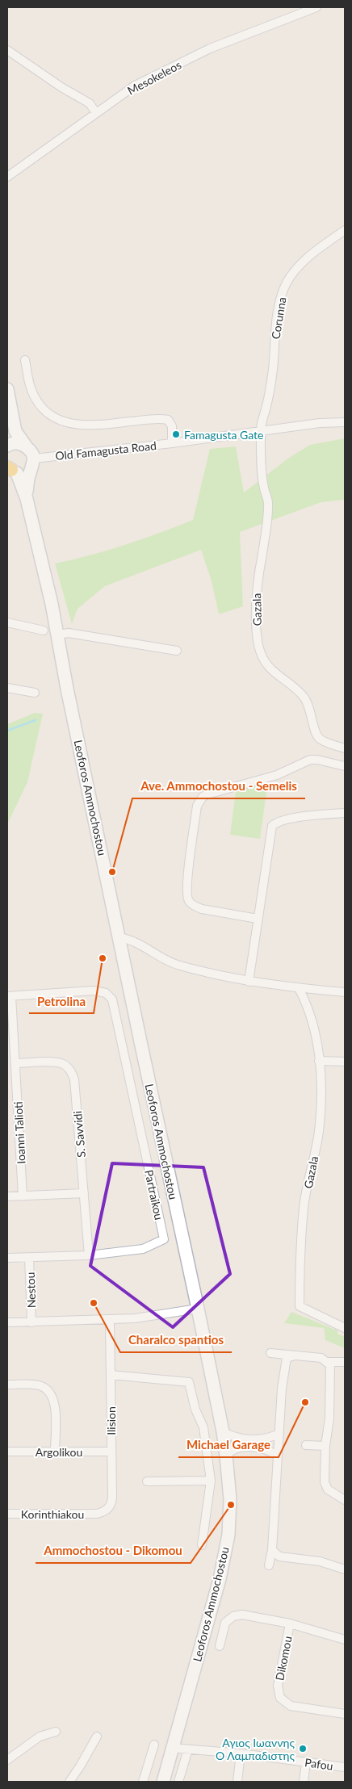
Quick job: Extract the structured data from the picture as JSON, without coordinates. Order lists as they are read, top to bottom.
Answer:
{
  "streets": {
    "main road": ["Leoforos Ammochostou"],
    "street": [
      "Mesokeleos",
      "Corunna",
      "Old Famagusta Road",
      "Gazala",
      "Ioanni Talioti",
      "S. Savvidi",
      "Partraikou",
      "Nestou",
      "Ilision",
      "Argolikou",
      "Korinthiakou",
      "Dikomou",
      "Pafou"
    ]
  },
  "crossings": [
    ["Corunna", "Old Famagusta Road"],
    ["Corunna", "Gazala"],
    ["Old Famagusta Road", "Gazala"],
    ["Old Famagusta Road", "Leoforos Ammochostou"],
    ["Leoforos Ammochostou", "Pafou"],
    ["Ioanni Talioti", "S. Savvidi"],
    ["Ioanni Talioti", "Partraikou"],
    ["S. Savvidi", "Partraikou"],
    ["Partraikou", "Nestou"],
    ["Ilision", "Argolikou"],
    ["Ilision", "Korinthiakou"]
  ],
  "places": [
    "Famagusta Gate",
    "Ave. Ammochostou - Semelis",
    "Petrolina",
    "Charalco spantios",
    "Michael Garage",
    "Ammochostou - Dikomou",
    "Αγιος Ιωαννης Ο Λαμπαδιστης"
  ]
}
